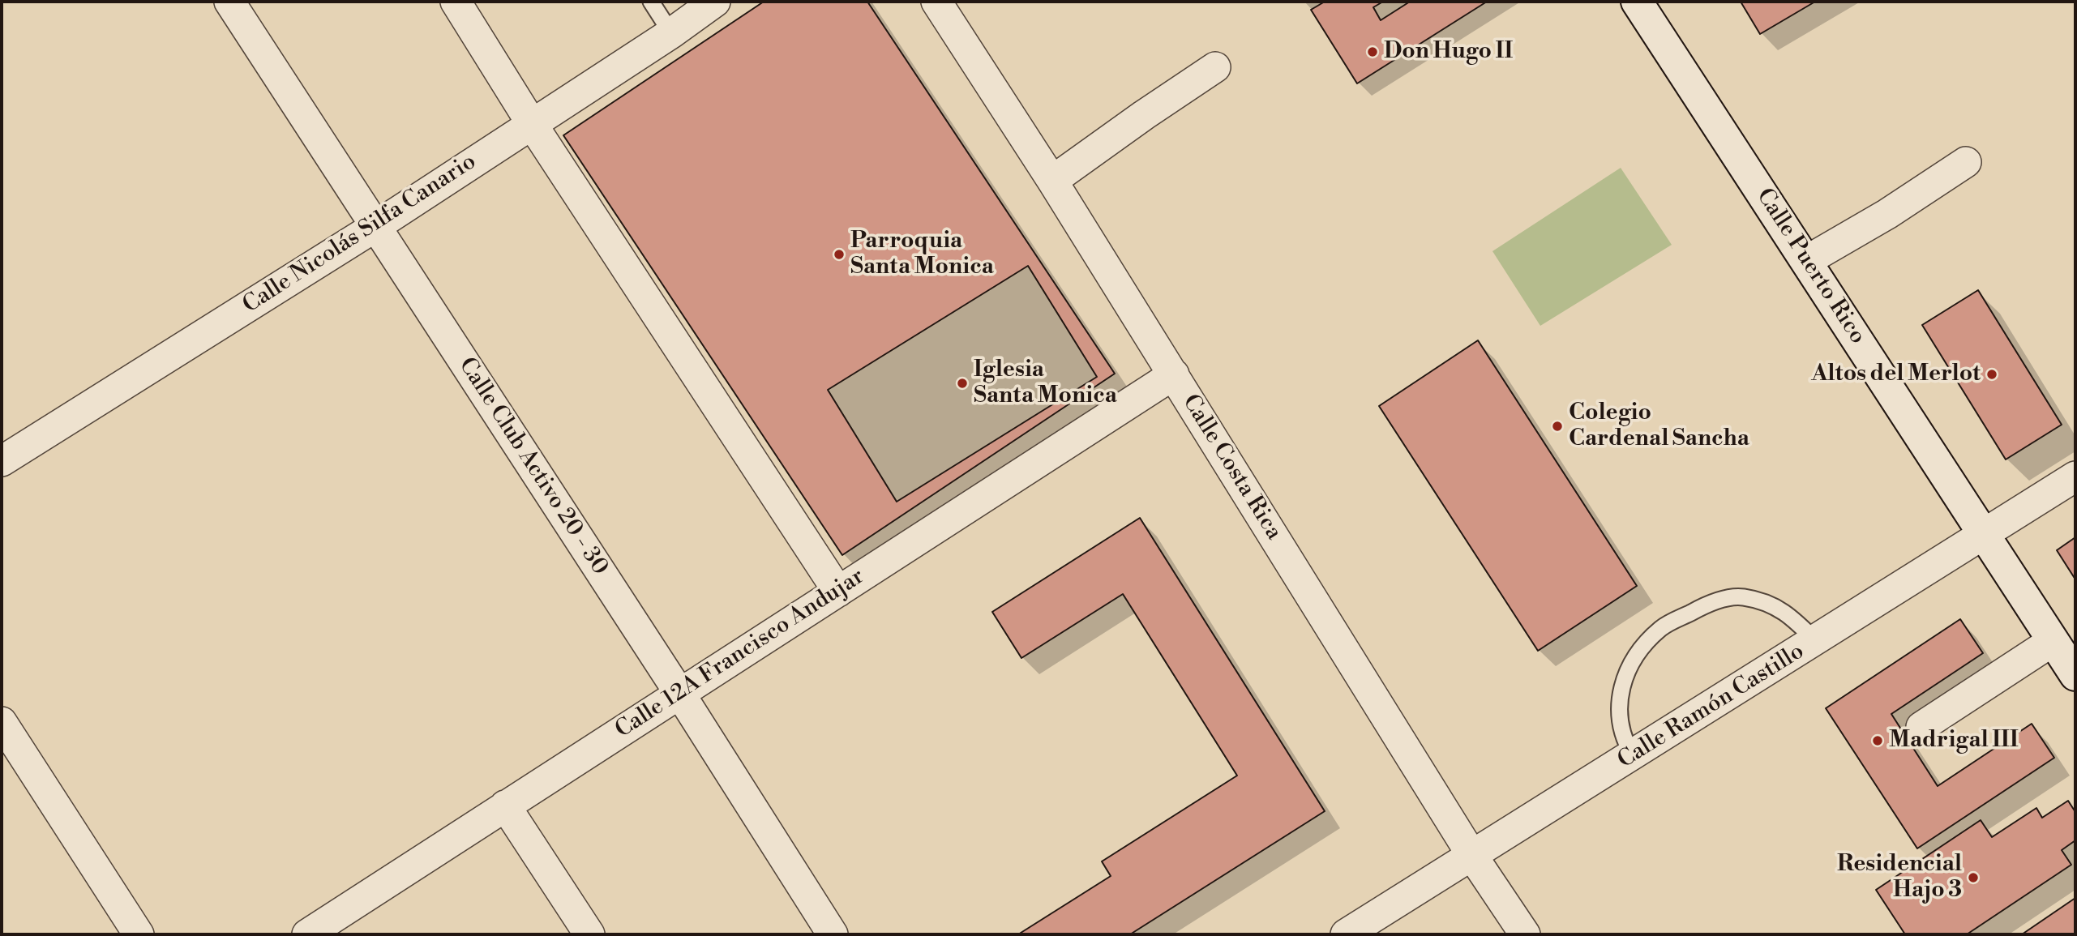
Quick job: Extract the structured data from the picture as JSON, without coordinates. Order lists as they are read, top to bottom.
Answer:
{
  "streets": {
    "street": [
      "Calle Nicolás Silfa Canario",
      "Calle Puerto Rico",
      "Calle Club Activo 20 - 30",
      "Calle Costa Rica",
      "Calle 12A Francisco Andujar",
      "Calle Ramón Castillo"
    ]
  },
  "crossings": [
    ["Calle Nicolás Silfa Canario", "Calle Club Activo 20 - 30"],
    ["Calle Puerto Rico", "Calle Ramón Castillo"],
    ["Calle Club Activo 20 - 30", "Calle 12A Francisco Andujar"],
    ["Calle Costa Rica", "Calle 12A Francisco Andujar"],
    ["Calle Costa Rica", "Calle Ramón Castillo"]
  ],
  "places": [
    "Don Hugo II",
    "Parroquia Santa Monica",
    "Altos del Merlot",
    "Iglesia Santa Monica",
    "Colegio Cardenal Sancha",
    "Madrigal III",
    "Residencial Hajo 3"
  ]
}
